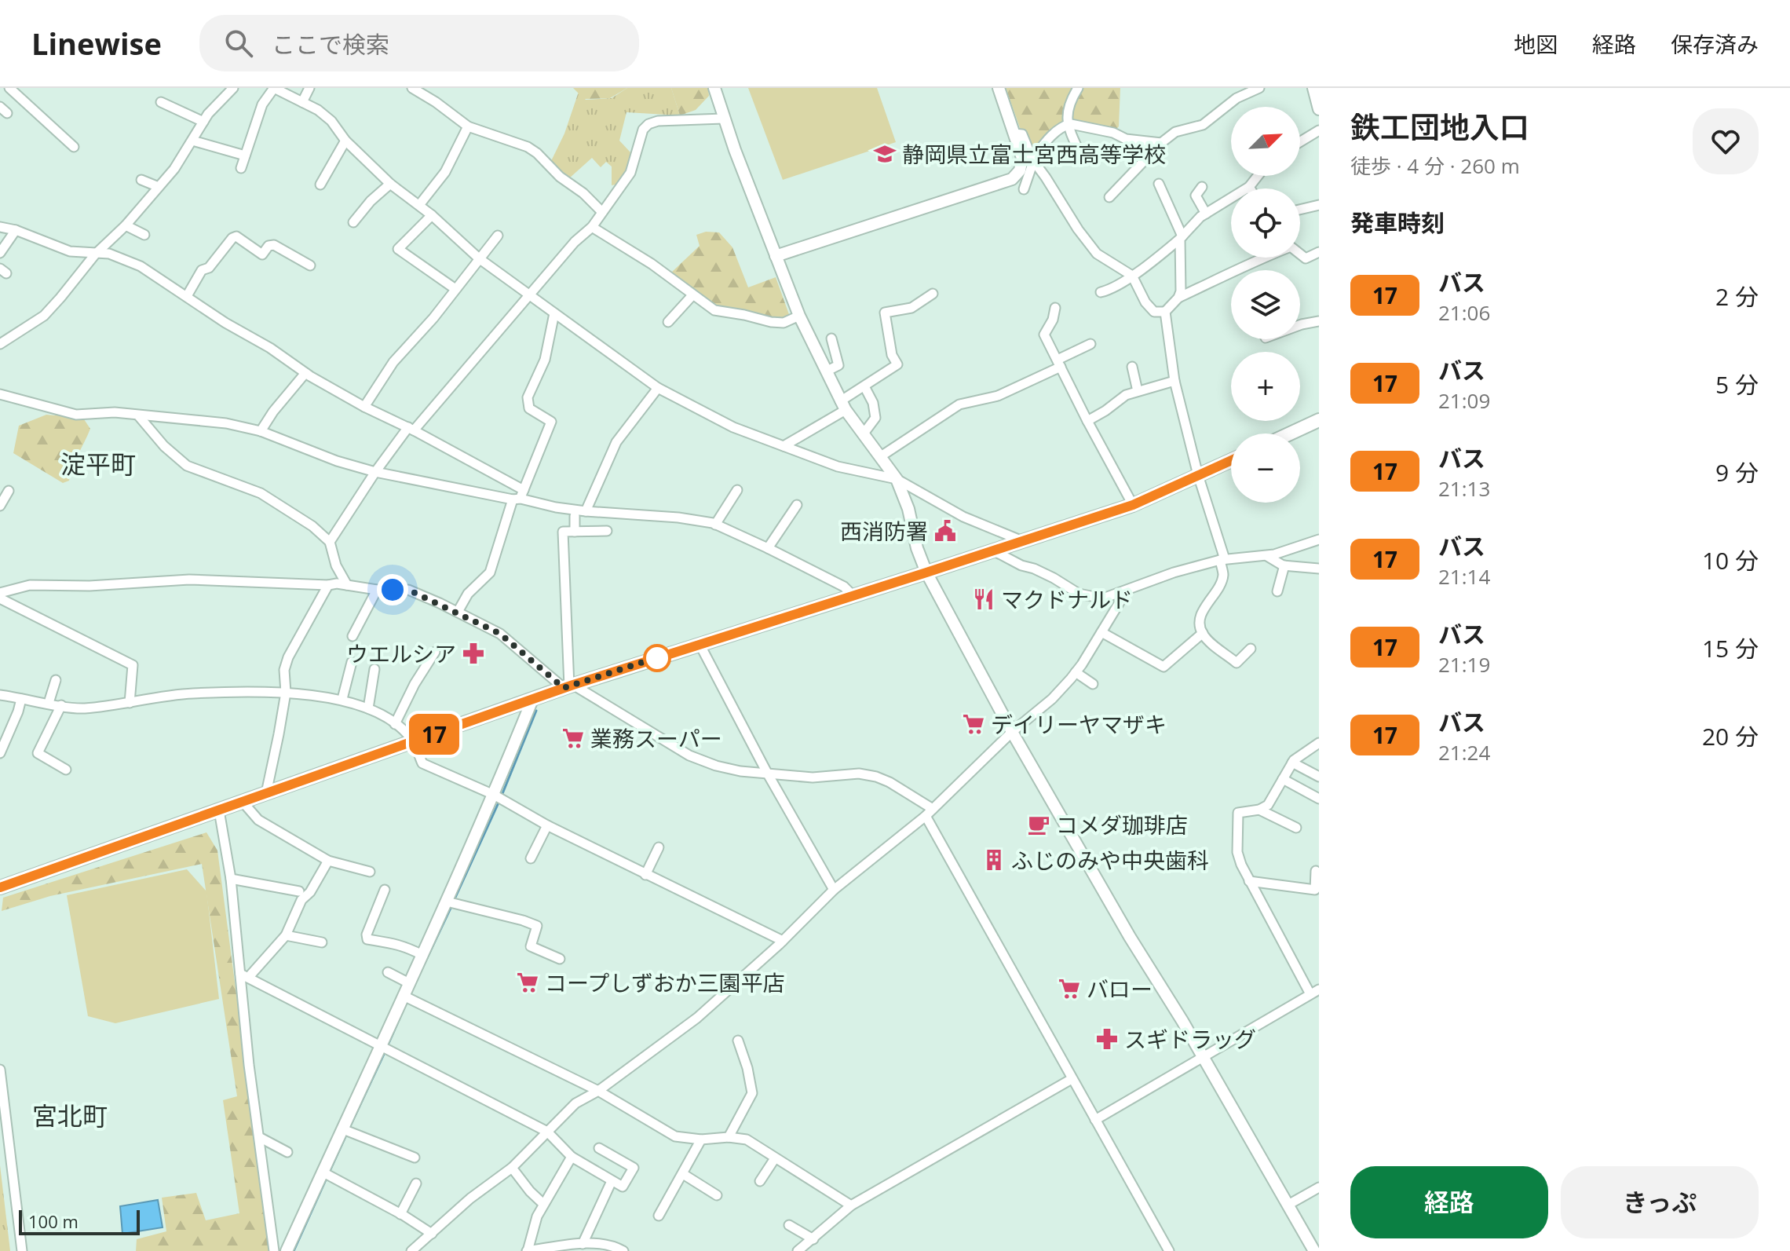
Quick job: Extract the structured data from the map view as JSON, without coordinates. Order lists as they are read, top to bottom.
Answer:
{
  "districts": ["淀平町", "宮北町"],
  "places": {
    "school or university": ["静岡県立富士宮西高等学校"],
    "public building": ["西消防署"],
    "restaurant": ["マクドナルド"],
    "pharmacy": ["ウエルシア", "スギドラッグ"],
    "supermarket": [
      "デイリーヤマザキ",
      "業務スーパー",
      "コープしずおか三園平店",
      "バロー"
    ],
    "cafe": ["コメダ珈琲店"],
    "building": ["ふじのみや中央歯科"]
  },
  "lines": ["bus line 17"],
  "scale_bar": "100 m",
  "north": "top right",
  "page": {
    "header": "Linewise",
    "search": "ここで検索",
    "nav": ["地図", "経路", "保存済み"],
    "on_map": "17",
    "heading": [
      ["鉄工団地入口", "徒歩 · 4 分 · 260 m"],
      "発車時刻"
    ],
    "map_buttons": ["+", "−"],
    "list": [
      {
        "mark": "17",
        "name": "バス",
        "note": "21:06",
        "value": "2 分"
      },
      {
        "mark": "17",
        "name": "バス",
        "note": "21:09",
        "value": "5 分"
      },
      {
        "mark": "17",
        "name": "バス",
        "note": "21:13",
        "value": "9 分"
      },
      {
        "mark": "17",
        "name": "バス",
        "note": "21:14",
        "value": "10 分"
      },
      {
        "mark": "17",
        "name": "バス",
        "note": "21:19",
        "value": "15 分"
      },
      {
        "mark": "17",
        "name": "バス",
        "note": "21:24",
        "value": "20 分"
      }
    ],
    "buttons": ["経路", "きっぷ"],
    "scale": "100 m"
  }
}
